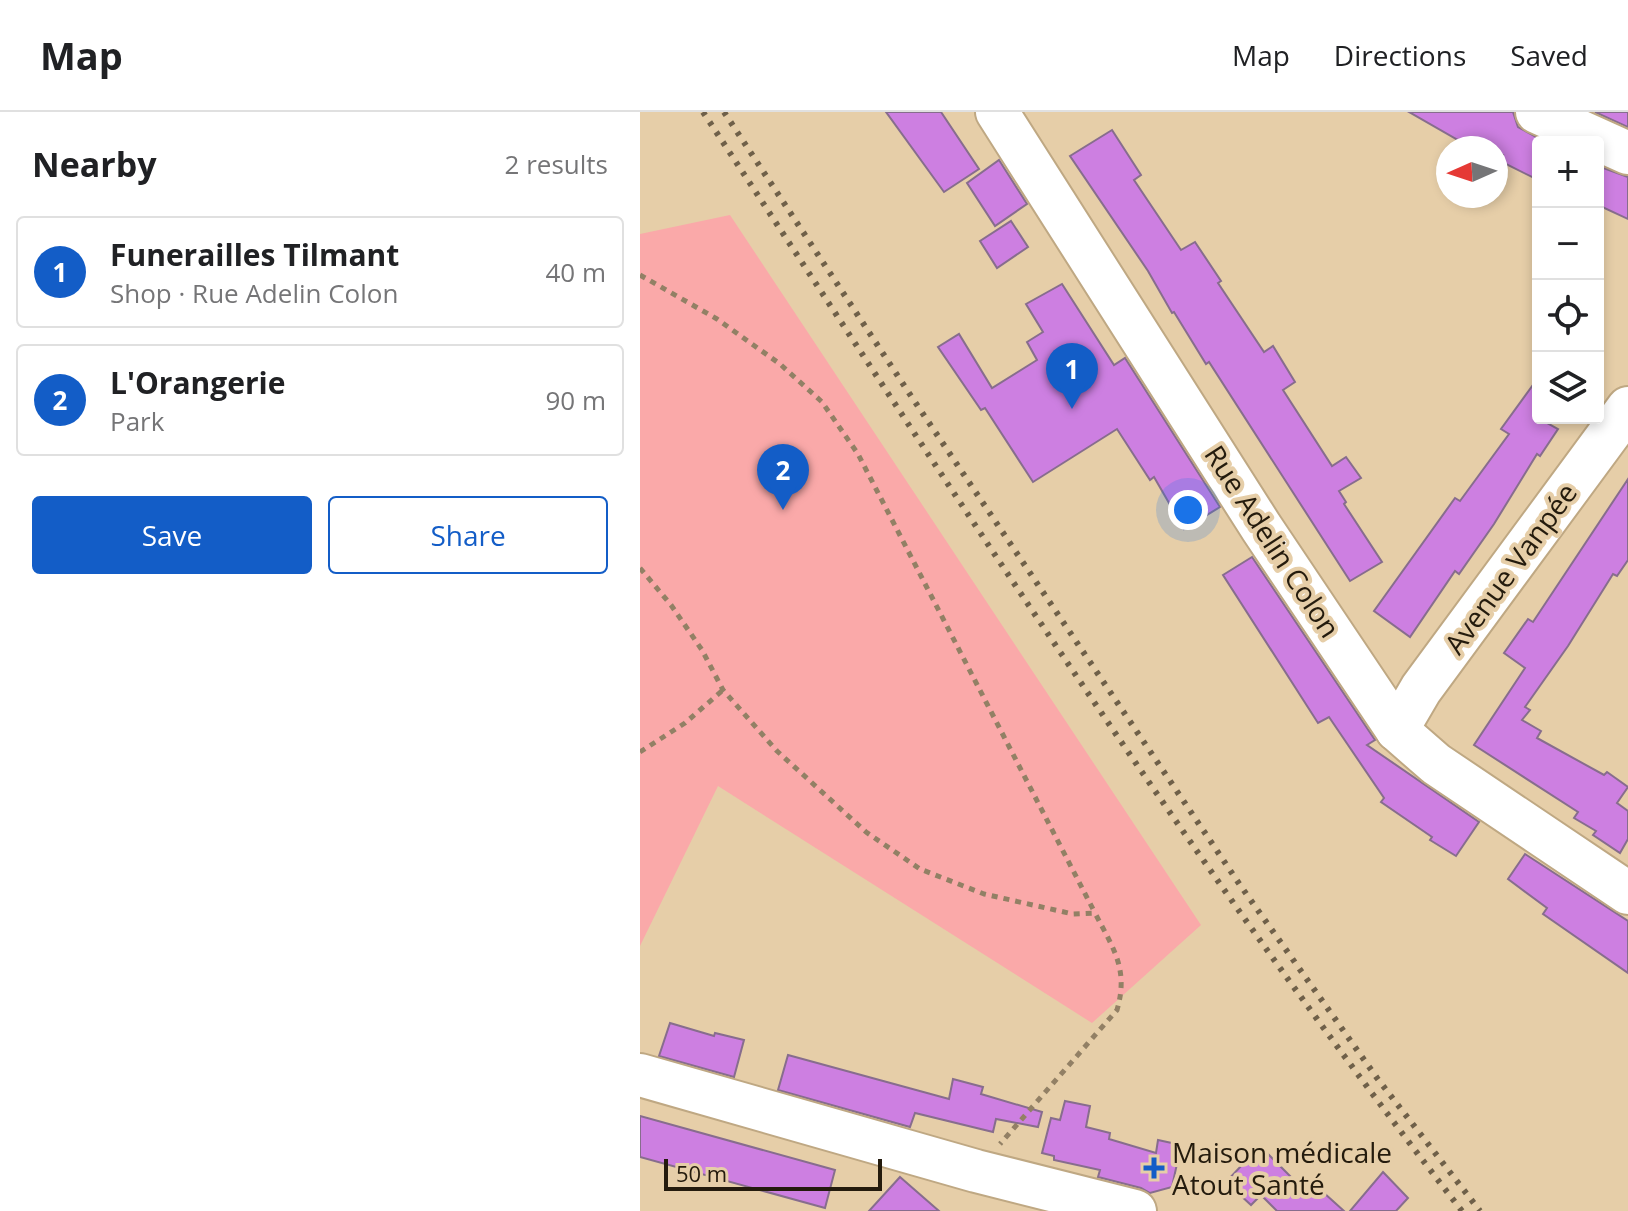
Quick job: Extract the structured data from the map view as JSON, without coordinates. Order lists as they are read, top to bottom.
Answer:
{
  "streets": {
    "street": ["Rue Adelin Colon", "Avenue Vanpée"]
  },
  "crossings": [
    ["Rue Adelin Colon", "Avenue Vanpée"]
  ],
  "places": {
    "health": ["Maison médicale Atout Santé"]
  },
  "scale_bar": "50 m",
  "north": "left",
  "page": {
    "header": "Map",
    "nav": ["Map", "Directions", "Saved"],
    "heading": ["Nearby", "2 results"],
    "map_buttons": ["+", "−"],
    "list": [
      {
        "mark": "1",
        "name": "Funerailles Tilmant",
        "note": "Shop · Rue Adelin Colon",
        "value": "40 m"
      },
      {
        "mark": "2",
        "name": "L'Orangerie",
        "note": "Park",
        "value": "90 m"
      }
    ],
    "pins": ["1", "2"],
    "buttons": ["Save", "Share"],
    "scale": "50 m"
  }
}
